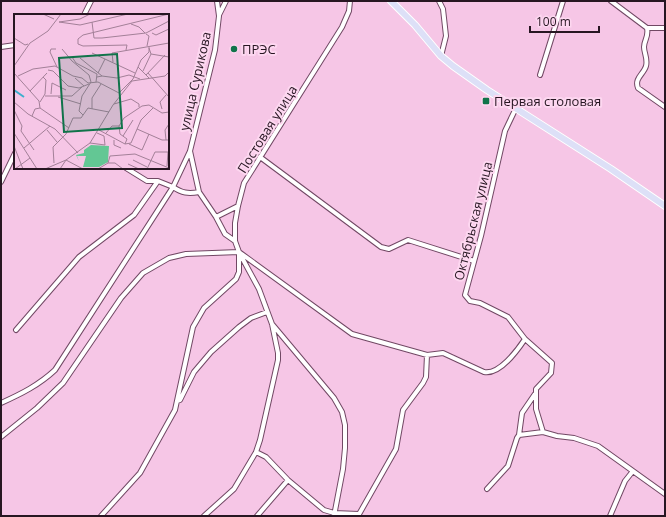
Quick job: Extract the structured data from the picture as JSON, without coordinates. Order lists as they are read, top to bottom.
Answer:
{
  "streets": {
    "street": ["улица Сурикова", "Постовая улица", "Октябрьская улица"]
  },
  "places": {
    "other": ["ПРЭС"],
    "transit": ["Первая столовая"]
  },
  "scale_bar": "100 m"
}
